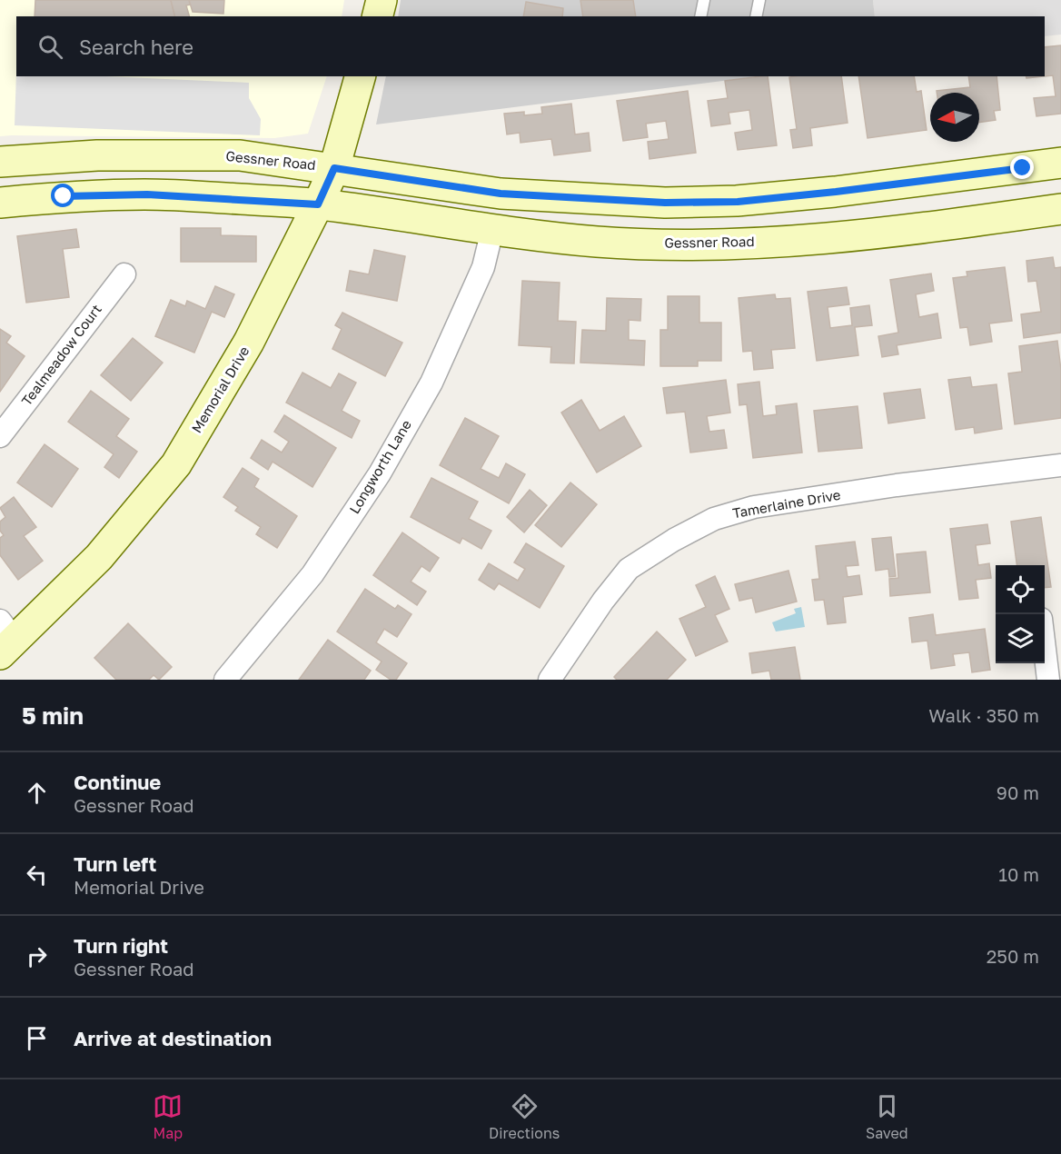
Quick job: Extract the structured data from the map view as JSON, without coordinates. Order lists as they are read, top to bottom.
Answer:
{
  "streets": {
    "main road": ["Gessner Road", "Memorial Drive"],
    "street": ["Tealmeadow Court", "Longworth Lane", "Tamerlaine Drive"]
  },
  "crossings": [
    ["Gessner Road", "Memorial Drive"],
    ["Gessner Road", "Longworth Lane"]
  ],
  "north": "left",
  "page": {
    "search": "Search here",
    "heading": ["5 min", "Walk · 350 m"],
    "list": [
      ["Continue", "Gessner Road", "90 m"],
      ["Turn left", "Memorial Drive", "10 m"],
      ["Turn right", "Gessner Road", "250 m"],
      "Arrive at destination"
    ],
    "nav": ["Map", "Directions", "Saved"]
  }
}
